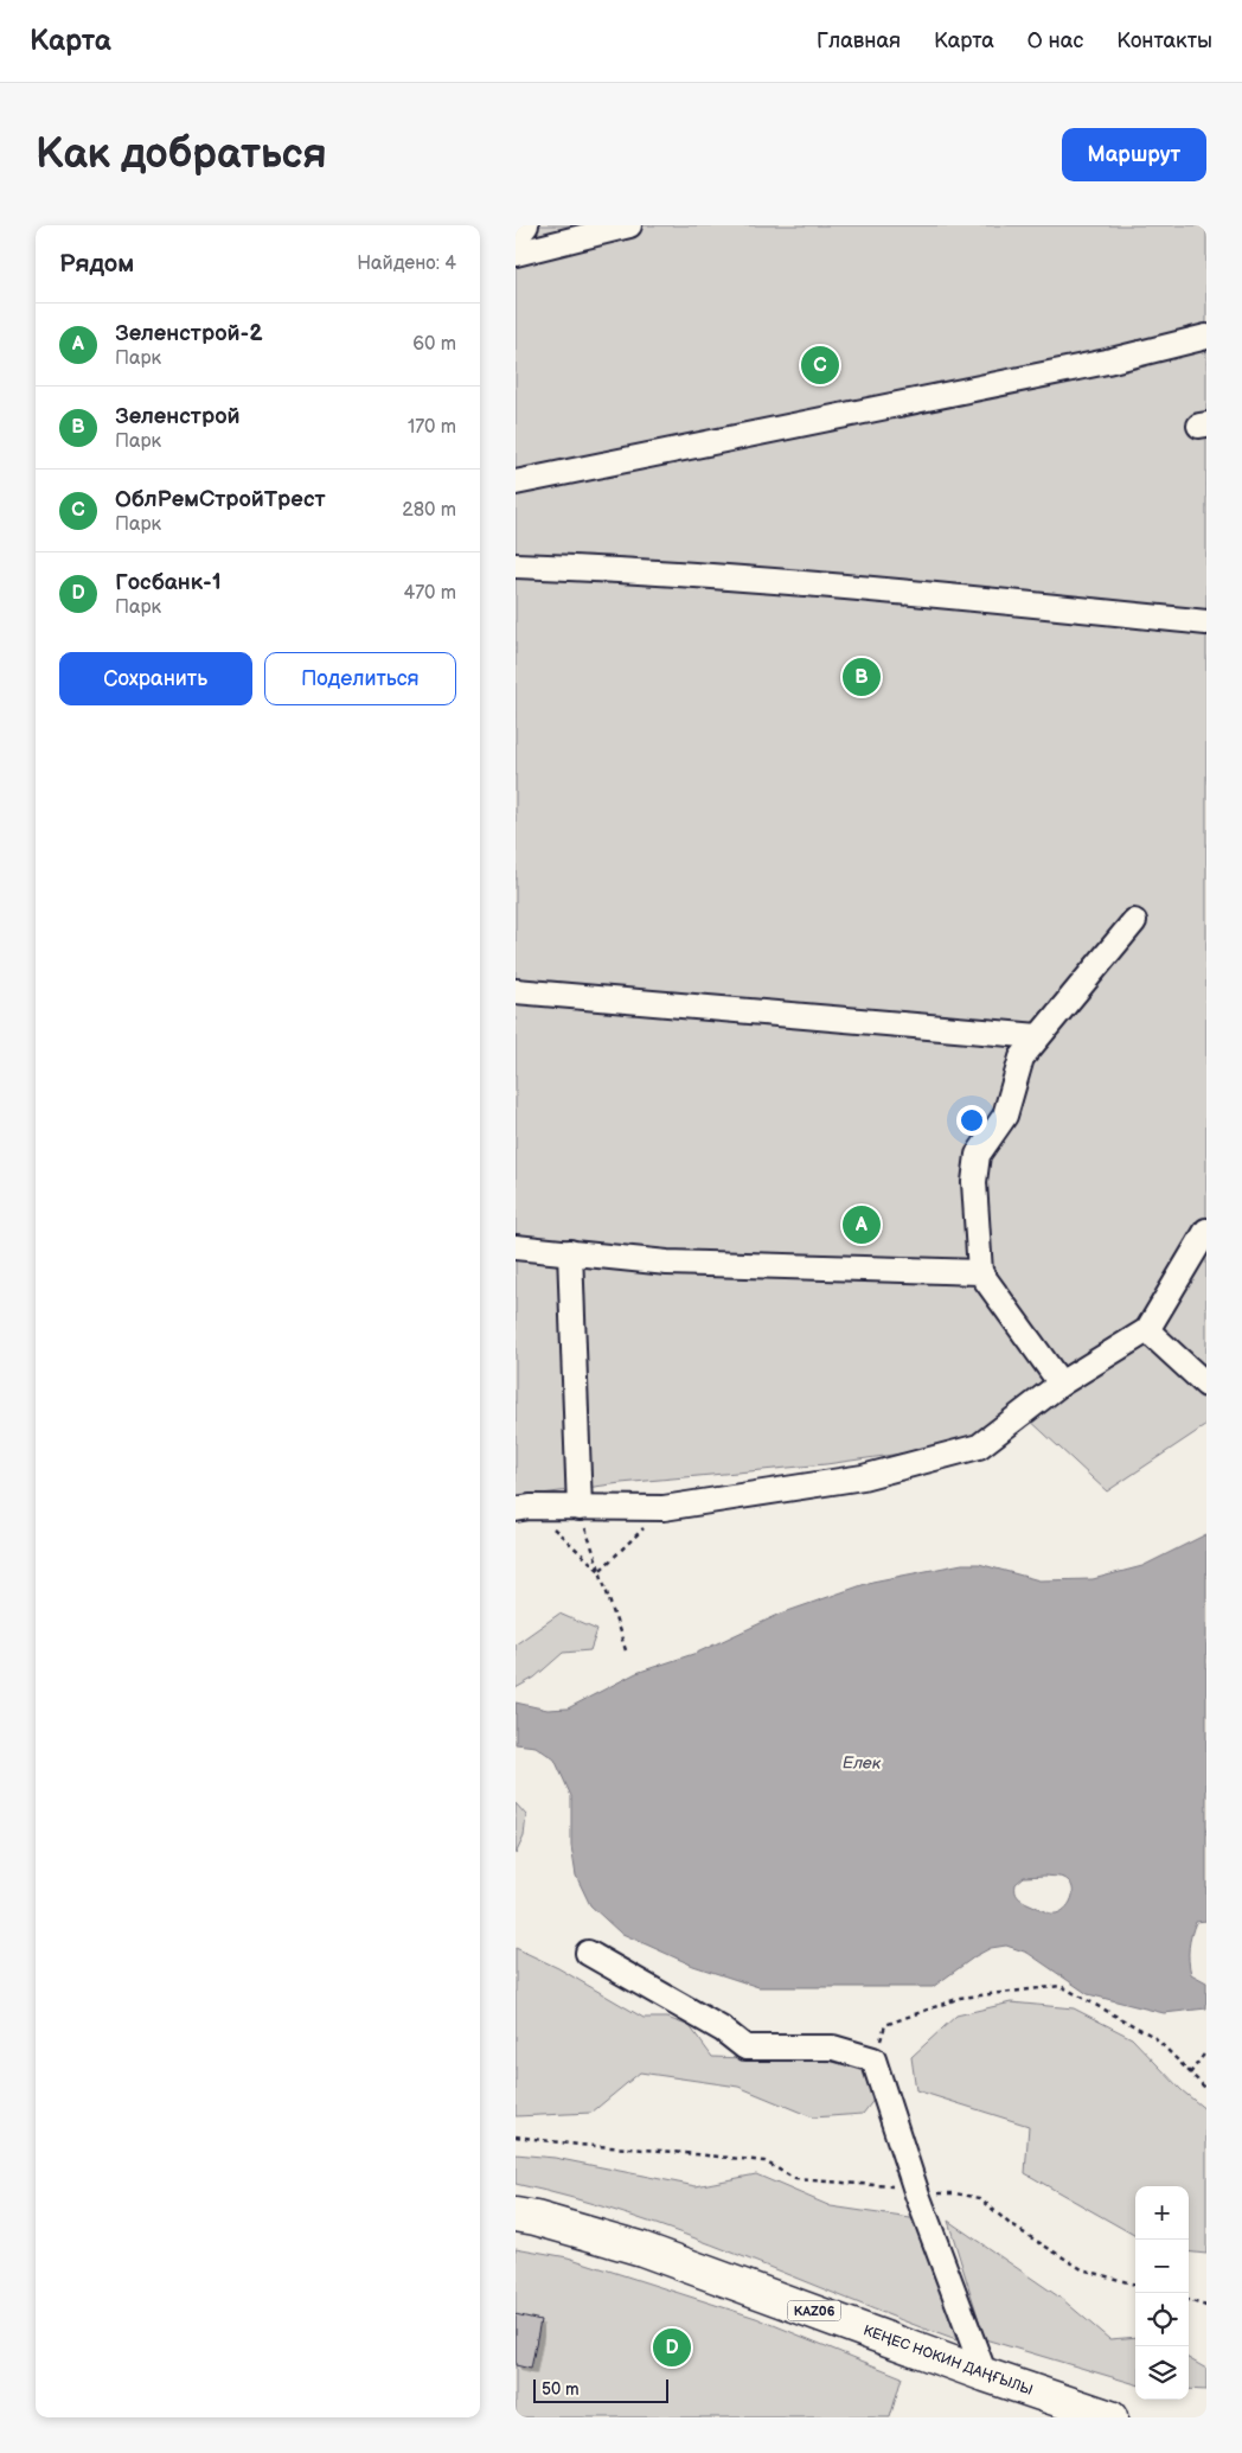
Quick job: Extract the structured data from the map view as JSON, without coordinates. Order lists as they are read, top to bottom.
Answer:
{
  "streets": {
    "highway": ["KАZ06", "КЕҢЕС НОКИН ДАҢҒЫЛЫ"]
  },
  "water": ["Елек"],
  "scale_bar": "50 m",
  "page": {
    "header": "Карта",
    "nav": [
      "Главная",
      "Карта",
      "О нас",
      "Контакты"
    ],
    "buttons": [
      "Маршрут",
      ["Сохранить", "Поделиться"]
    ],
    "title": "Как добраться",
    "heading": ["Рядом", "Найдено: 4"],
    "list": [
      {
        "mark": "A",
        "name": "Зеленстрой-2",
        "note": "Парк",
        "value": "60 m"
      },
      {
        "mark": "B",
        "name": "Зеленстрой",
        "note": "Парк",
        "value": "170 m"
      },
      {
        "mark": "C",
        "name": "ОблРемСтройТрест",
        "note": "Парк",
        "value": "280 m"
      },
      {
        "mark": "D",
        "name": "Госбанк-1",
        "note": "Парк",
        "value": "470 m"
      }
    ],
    "pins": [
      "C",
      "B",
      "A",
      "D"
    ],
    "map_buttons": ["+", "−"],
    "scale": "50 m"
  }
}
